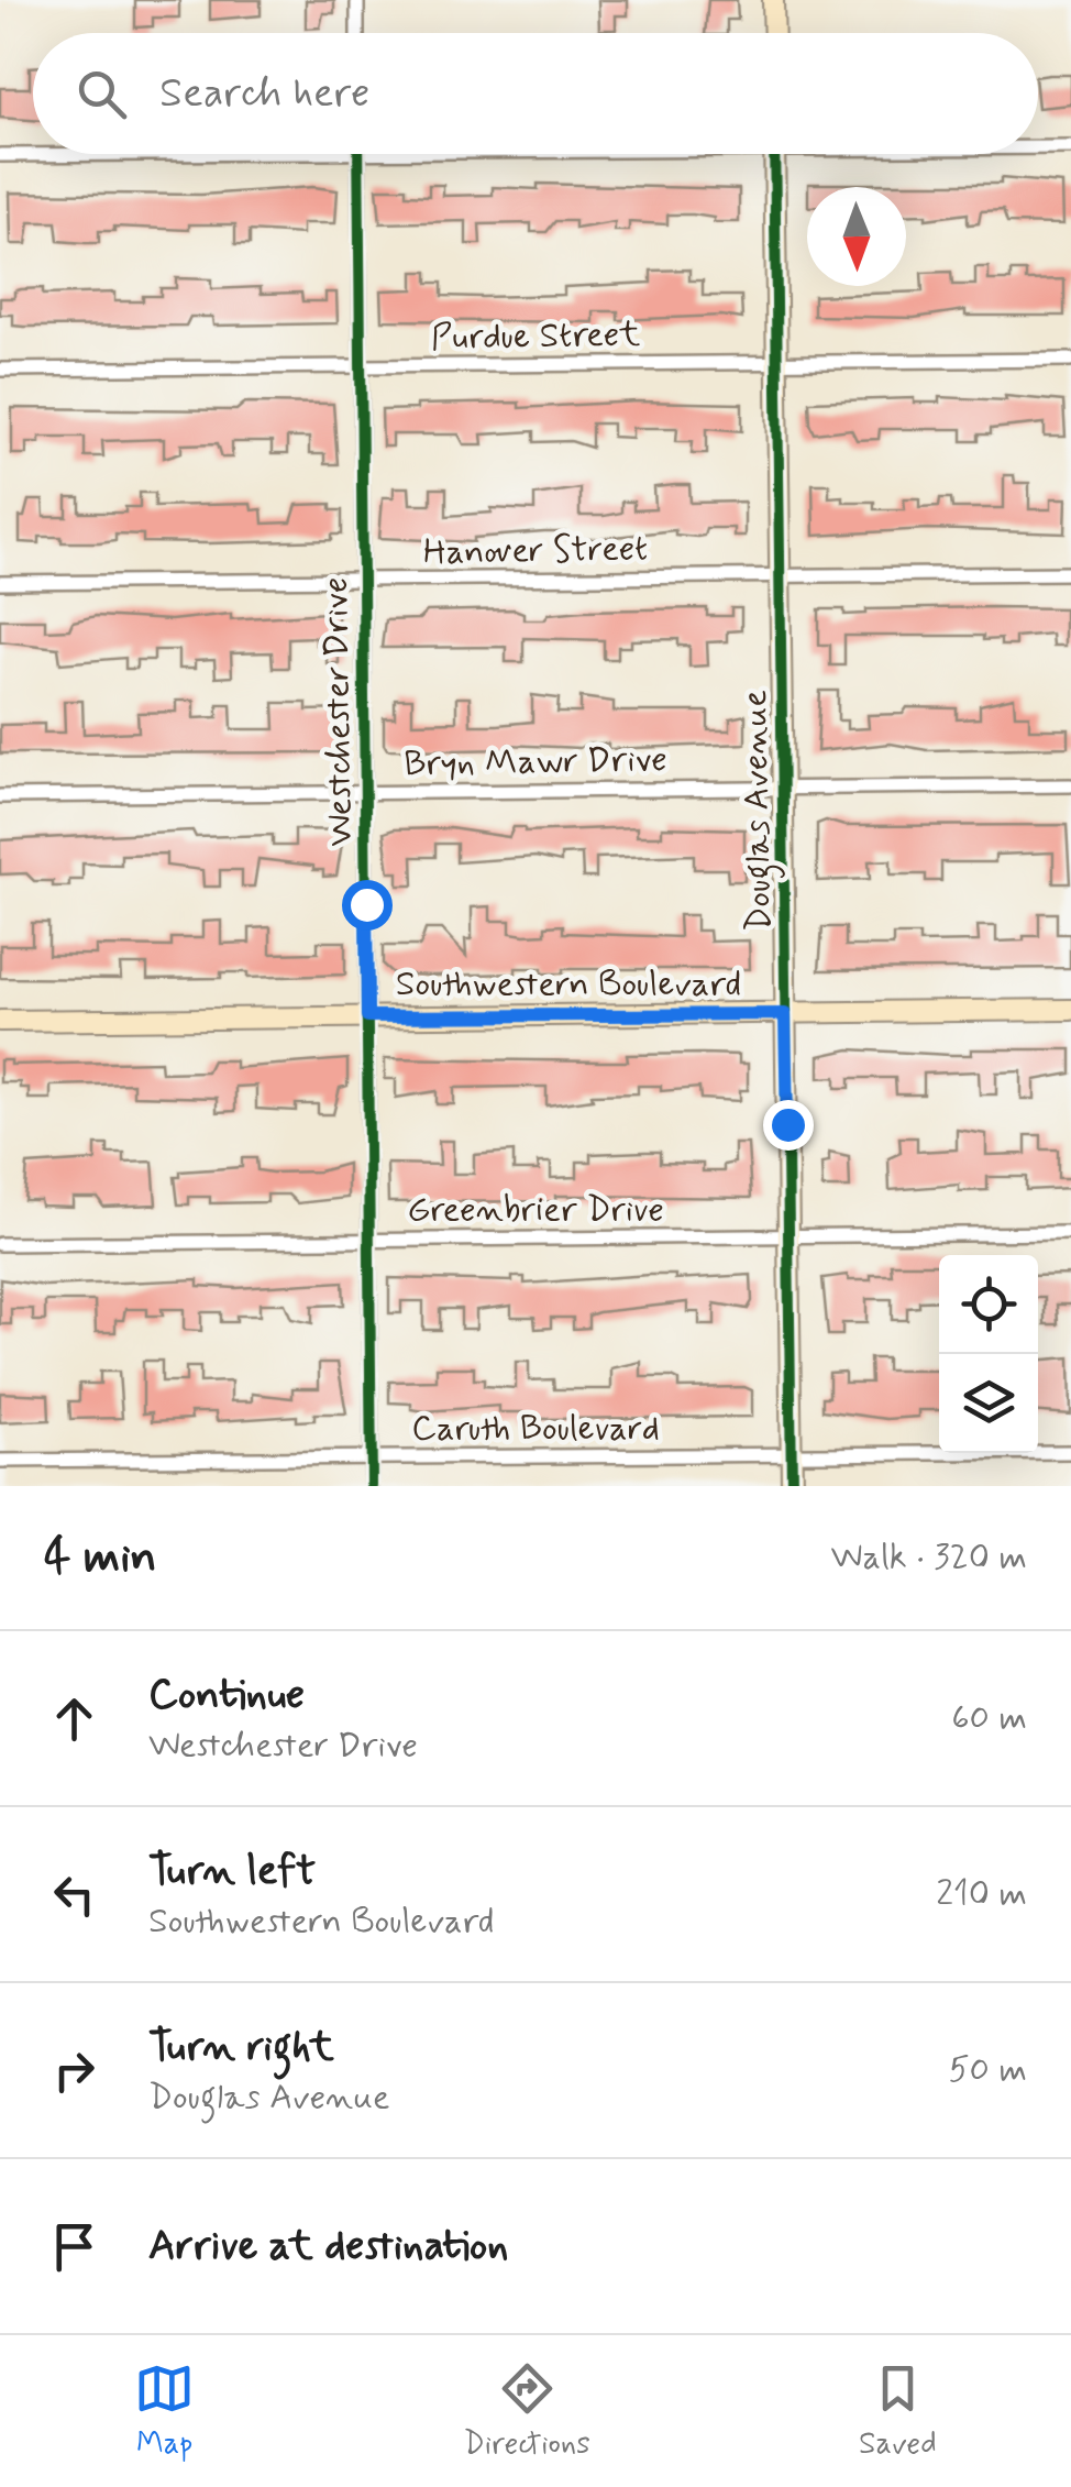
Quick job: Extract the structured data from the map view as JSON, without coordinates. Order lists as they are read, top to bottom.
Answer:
{
  "streets": {
    "street": [
      "Purdue Street",
      "Hanover Street",
      "Westchester Drive",
      "Bryn Mawr Drive",
      "Douglas Avenue",
      "Southwestern Boulevard",
      "Greenbrier Drive",
      "Caruth Boulevard"
    ]
  },
  "crossings": [
    ["Purdue Street", "Westchester Drive"],
    ["Purdue Street", "Douglas Avenue"],
    ["Hanover Street", "Westchester Drive"],
    ["Hanover Street", "Douglas Avenue"],
    ["Westchester Drive", "Bryn Mawr Drive"],
    ["Westchester Drive", "Southwestern Boulevard"],
    ["Westchester Drive", "Greenbrier Drive"],
    ["Westchester Drive", "Caruth Boulevard"],
    ["Bryn Mawr Drive", "Douglas Avenue"],
    ["Douglas Avenue", "Southwestern Boulevard"],
    ["Douglas Avenue", "Greenbrier Drive"],
    ["Douglas Avenue", "Caruth Boulevard"]
  ],
  "north": "bottom",
  "page": {
    "search": "Search here",
    "heading": ["4 min", "Walk · 320 m"],
    "list": [
      ["Continue", "Westchester Drive", "60 m"],
      ["Turn left", "Southwestern Boulevard", "210 m"],
      ["Turn right", "Douglas Avenue", "50 m"],
      "Arrive at destination"
    ],
    "nav": ["Map", "Directions", "Saved"]
  }
}
